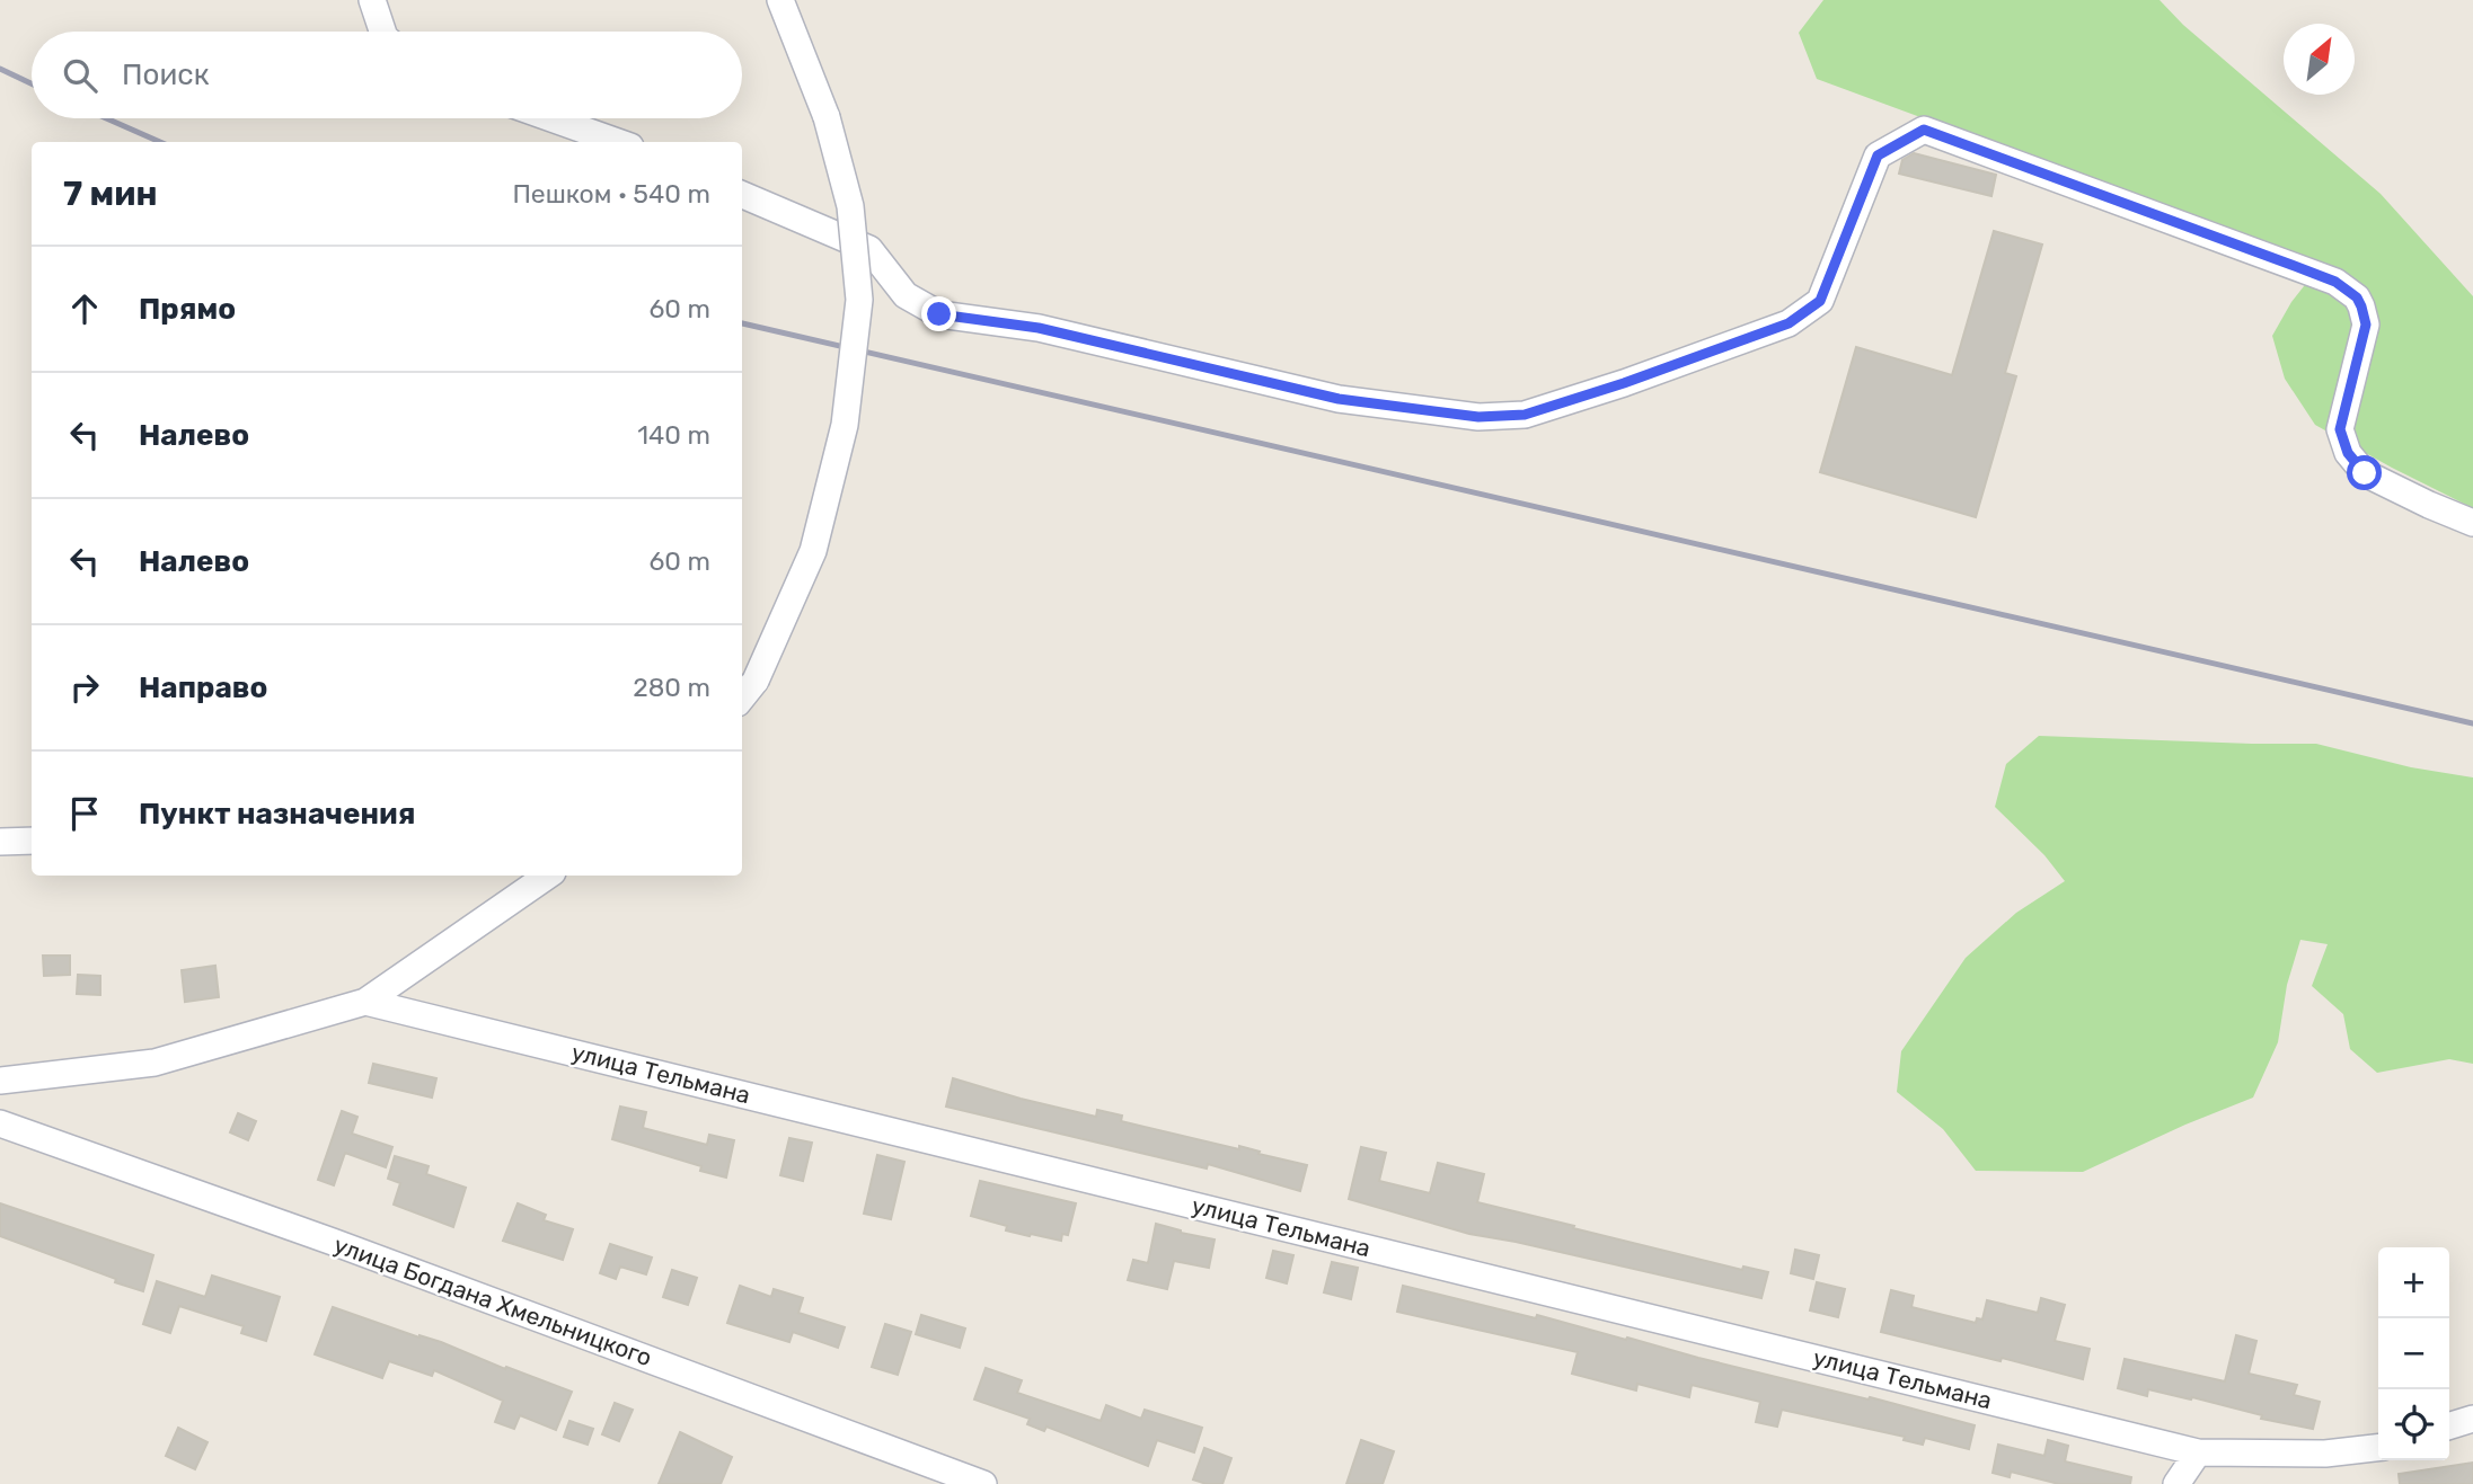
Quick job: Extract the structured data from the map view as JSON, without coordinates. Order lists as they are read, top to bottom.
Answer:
{
  "streets": {
    "street": ["улица Тельмана", "улица Богдана Хмельницкого"]
  },
  "north": "top right",
  "page": {
    "search": "Поиск",
    "heading": ["7 мин", "Пешком · 540 m"],
    "list": [
      ["Прямо", "60 m"],
      ["Налево", "140 m"],
      ["Налево", "60 m"],
      ["Направо", "280 m"],
      "Пункт назначения"
    ],
    "map_buttons": ["+", "−"]
  }
}
